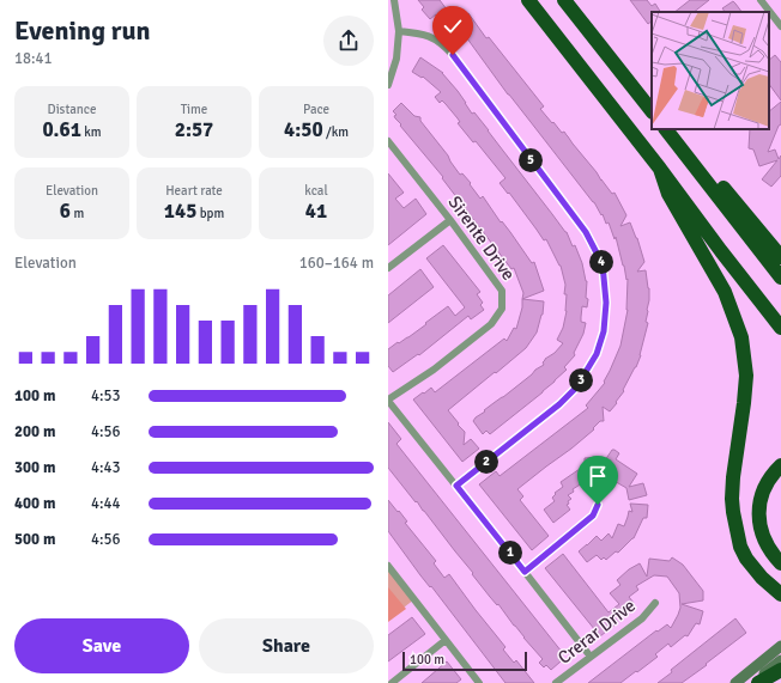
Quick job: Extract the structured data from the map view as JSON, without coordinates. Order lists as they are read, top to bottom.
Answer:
{
  "streets": {
    "street": ["Sirente Drive", "Crerar Drive"]
  },
  "scale_bar": "100 m",
  "page": {
    "heading": ["Evening run", "18:41"],
    "stats": [
      ["Distance", "0.61 km"],
      ["Time", "2:57"],
      ["Pace", "4:50 /km"],
      ["Elevation", "6 m"],
      ["Heart rate", "145 bpm"],
      ["kcal", "41"]
    ],
    "pins": [
      "5",
      "4",
      "3",
      "2",
      "1"
    ],
    "chart": ["Elevation", "160–164 m"],
    "list": [
      {
        "name": "100 m",
        "note": "4:53"
      },
      {
        "name": "200 m",
        "note": "4:56"
      },
      {
        "name": "300 m",
        "note": "4:43"
      },
      {
        "name": "400 m",
        "note": "4:44"
      },
      {
        "name": "500 m",
        "note": "4:56"
      }
    ],
    "buttons": ["Save", "Share"],
    "scale": "100 m"
  }
}
